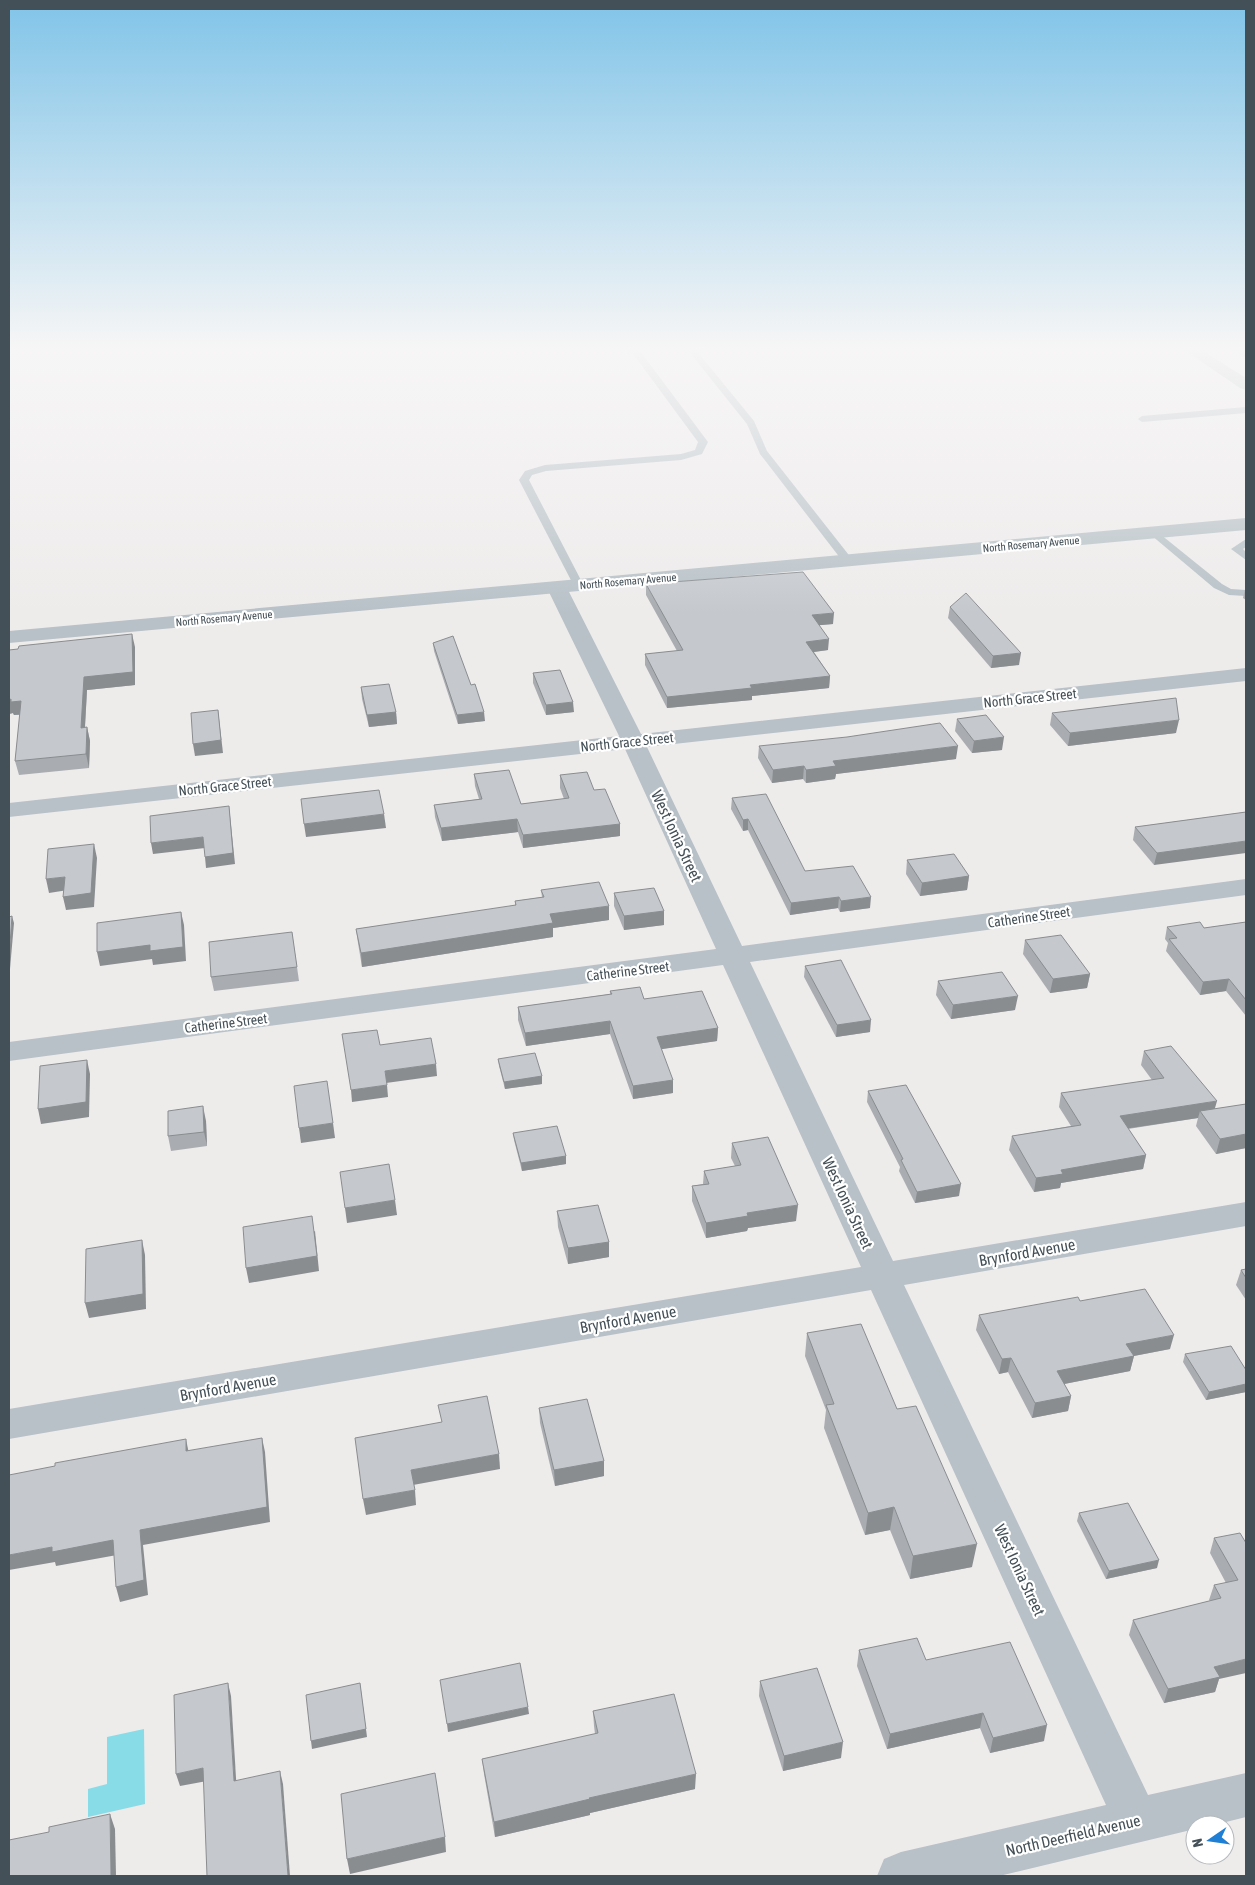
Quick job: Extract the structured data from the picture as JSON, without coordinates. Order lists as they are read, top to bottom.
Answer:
{
  "streets": {
    "street": [
      "North Rosemary Avenue",
      "North Grace Street",
      "West Ionia Street",
      "Catherine Street",
      "Brynford Avenue",
      "North Deerfield Avenue"
    ]
  },
  "crossings": [
    ["North Rosemary Avenue", "West Ionia Street"],
    ["North Grace Street", "West Ionia Street"],
    ["West Ionia Street", "Catherine Street"],
    ["West Ionia Street", "Brynford Avenue"],
    ["West Ionia Street", "North Deerfield Avenue"]
  ],
  "north": "left"
}
